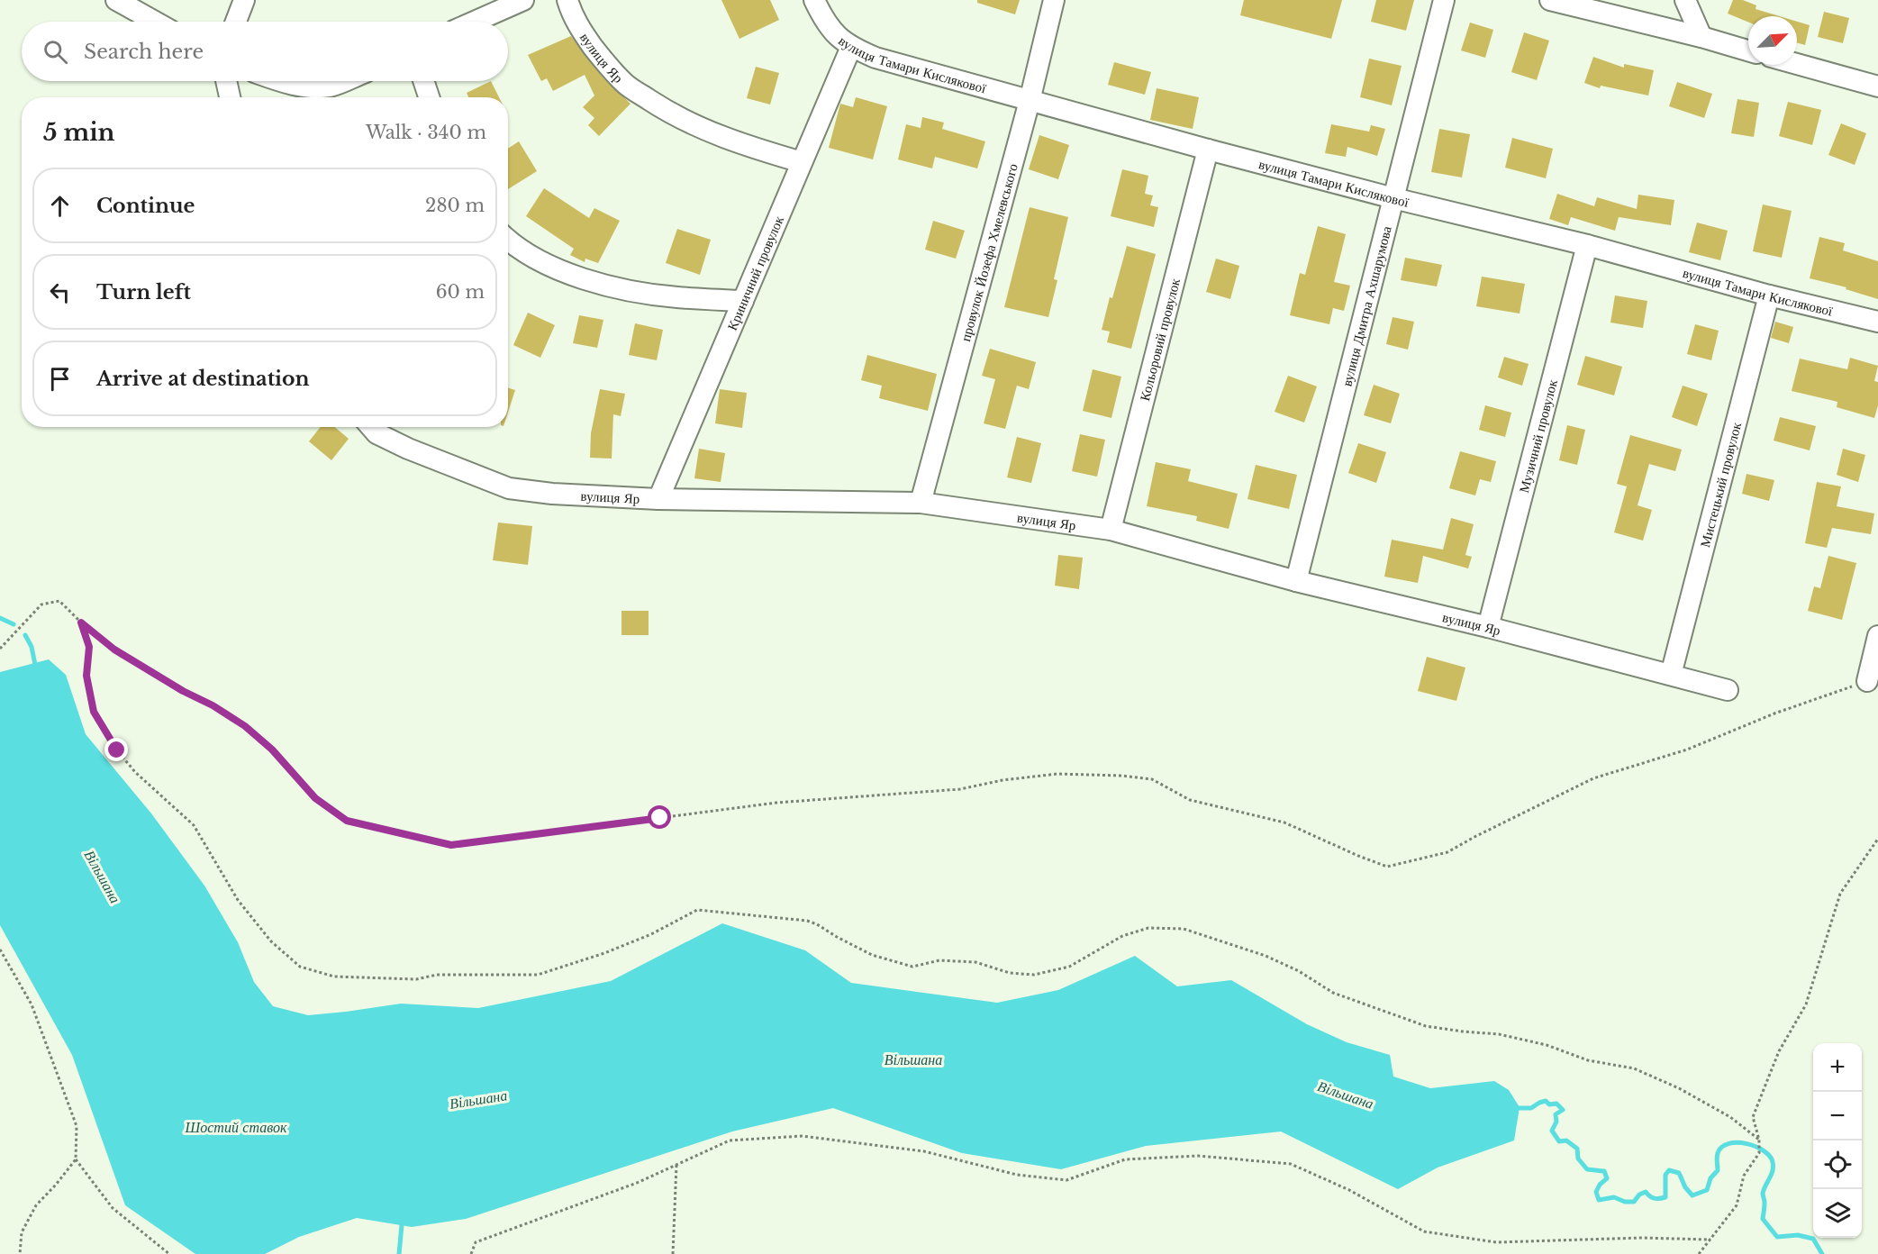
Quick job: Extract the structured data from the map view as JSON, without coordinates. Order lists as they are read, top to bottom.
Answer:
{
  "streets": {
    "street": [
      "вулиця Яр",
      "вулиця Тамари Кислякової",
      "провулок Йозефа Хмелевського",
      "Криничний провулок",
      "вулиця Дмитра Ахшарумова",
      "Кольоровий провулок",
      "Музичний провулок",
      "Мистецький провулок"
    ]
  },
  "crossings": [
    ["вулиця Яр", "провулок Йозефа Хмелевського"],
    ["вулиця Яр", "Криничний провулок"],
    ["вулиця Яр", "вулиця Дмитра Ахшарумова"],
    ["вулиця Яр", "Кольоровий провулок"],
    ["вулиця Яр", "Музичний провулок"],
    ["вулиця Яр", "Мистецький провулок"],
    ["вулиця Тамари Кислякової", "провулок Йозефа Хмелевського"],
    ["вулиця Тамари Кислякової", "Криничний провулок"],
    ["вулиця Тамари Кислякової", "вулиця Дмитра Ахшарумова"],
    ["вулиця Тамари Кислякової", "Кольоровий провулок"],
    ["вулиця Тамари Кислякової", "Музичний провулок"],
    ["вулиця Тамари Кислякової", "Мистецький провулок"]
  ],
  "water": ["Вільшана", "Шостий ставок"],
  "north": "top right",
  "page": {
    "search": "Search here",
    "heading": ["5 min", "Walk · 340 m"],
    "list": [
      ["Continue", "280 m"],
      ["Turn left", "60 m"],
      "Arrive at destination"
    ],
    "map_buttons": ["+", "−"]
  }
}
